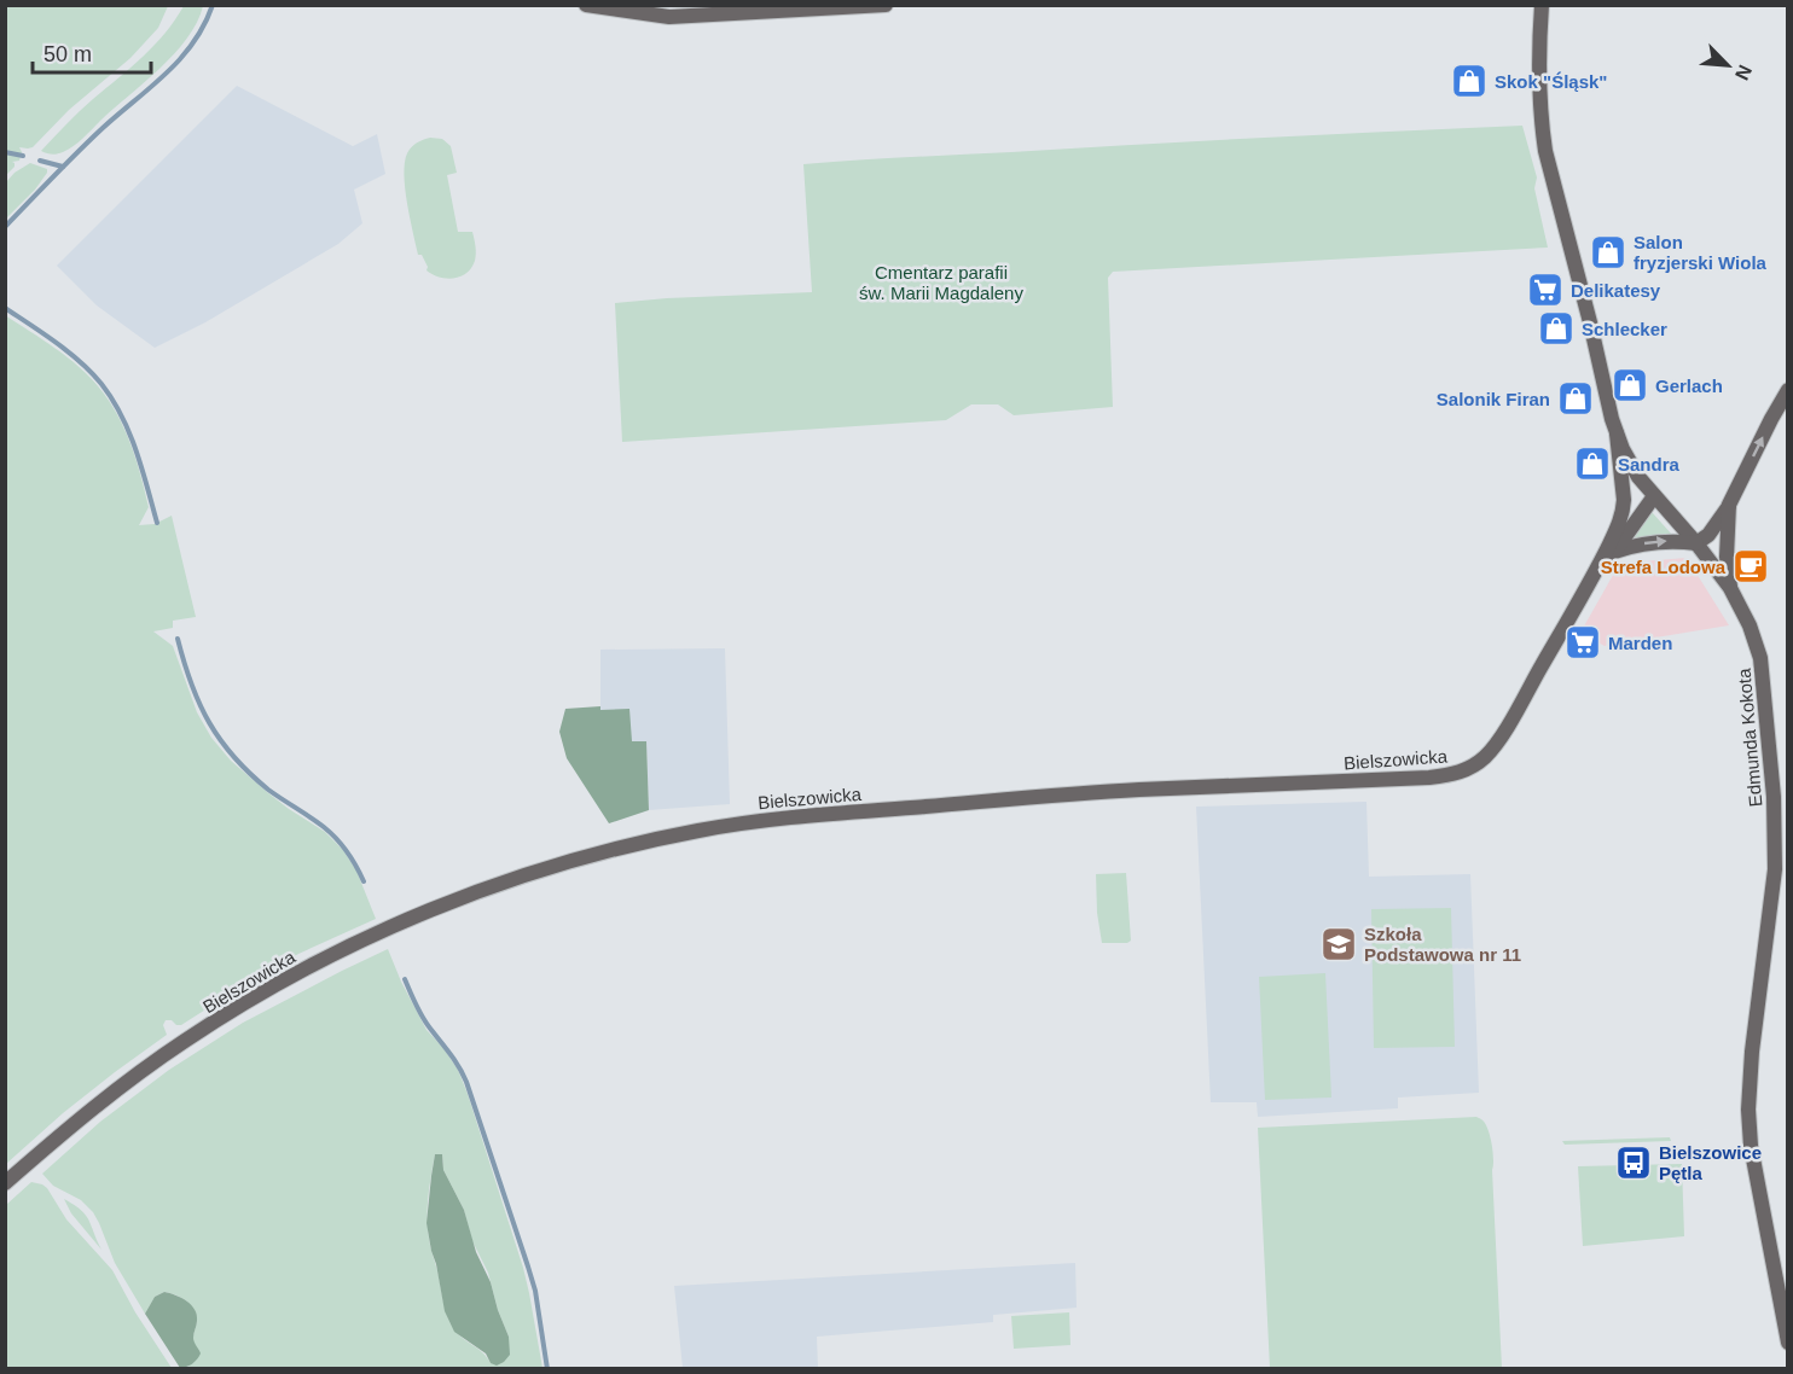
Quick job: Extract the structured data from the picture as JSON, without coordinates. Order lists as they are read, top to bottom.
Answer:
{
  "streets": {
    "street": ["Edmunda Kokota", "Bielszowicka"]
  },
  "crossings": [
    ["Edmunda Kokota", "Bielszowicka"]
  ],
  "parks": ["Cmentarz parafii św. Marii Magdaleny"],
  "places": {
    "shop": [
      "Skok \"Śląsk\"",
      "Salon fryzjerski Wiola",
      "Schlecker",
      "Gerlach",
      "Salonik Firan",
      "Sandra"
    ],
    "supermarket": ["Delikatesy", "Marden"],
    "cafe": ["Strefa Lodowa"],
    "school or university": ["Szkoła Podstawowa nr 11"],
    "bus stop": ["Bielszowice Pętla"]
  },
  "scale_bar": "50 m",
  "north": "bottom right"
}
